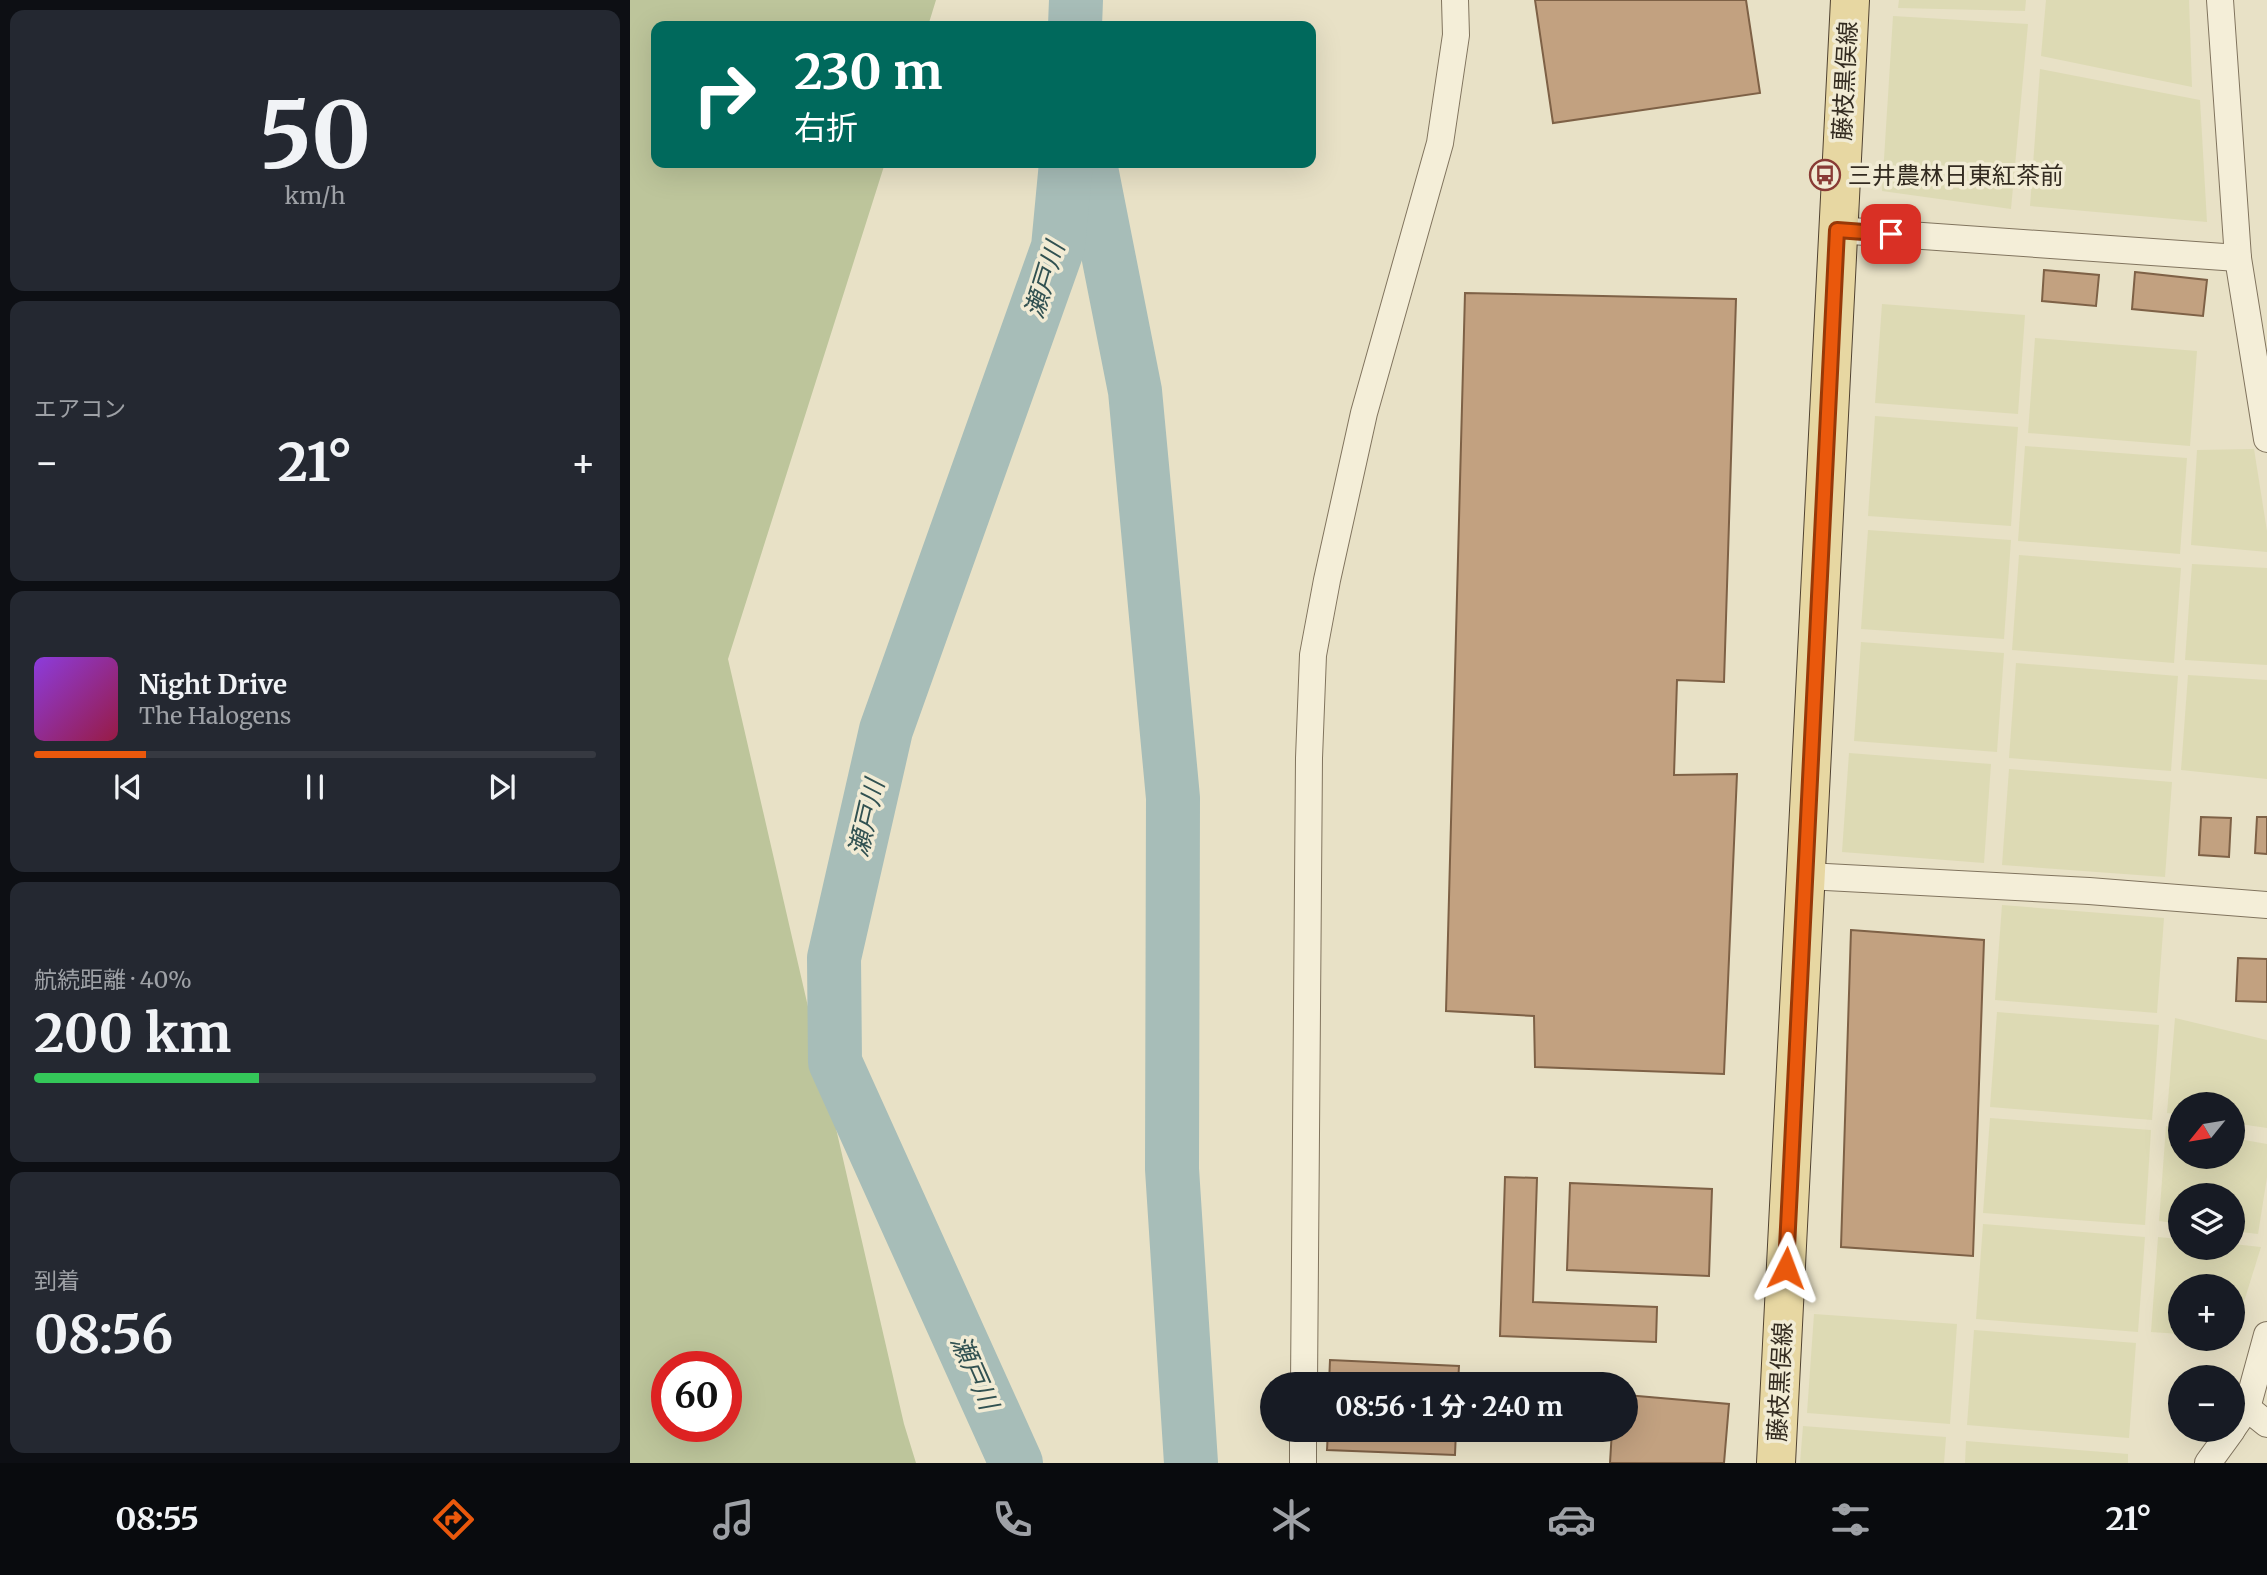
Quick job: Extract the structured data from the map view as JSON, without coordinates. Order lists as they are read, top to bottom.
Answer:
{
  "streets": {
    "main road": ["藤枝黒俣線"]
  },
  "water": ["瀬戸川"],
  "places": {
    "bus stop": ["三井農林日東紅茶前"]
  },
  "north": "bottom left",
  "page": {
    "tile": [
      ["50", "km/h"],
      "エアコン",
      ["航続距離 · 40%", "200 km"],
      ["到着", "08:56"]
    ],
    "turn": ["230 m", "右折"],
    "heat": ["−", "21°", "+"],
    "song": ["Night Drive", "The Halogens"],
    "map_buttons": ["+", "−"],
    "limit": "60",
    "trip": "08:56 · 1 分 · 240 m",
    "tabs": ["08:55", "21°"]
  }
}
